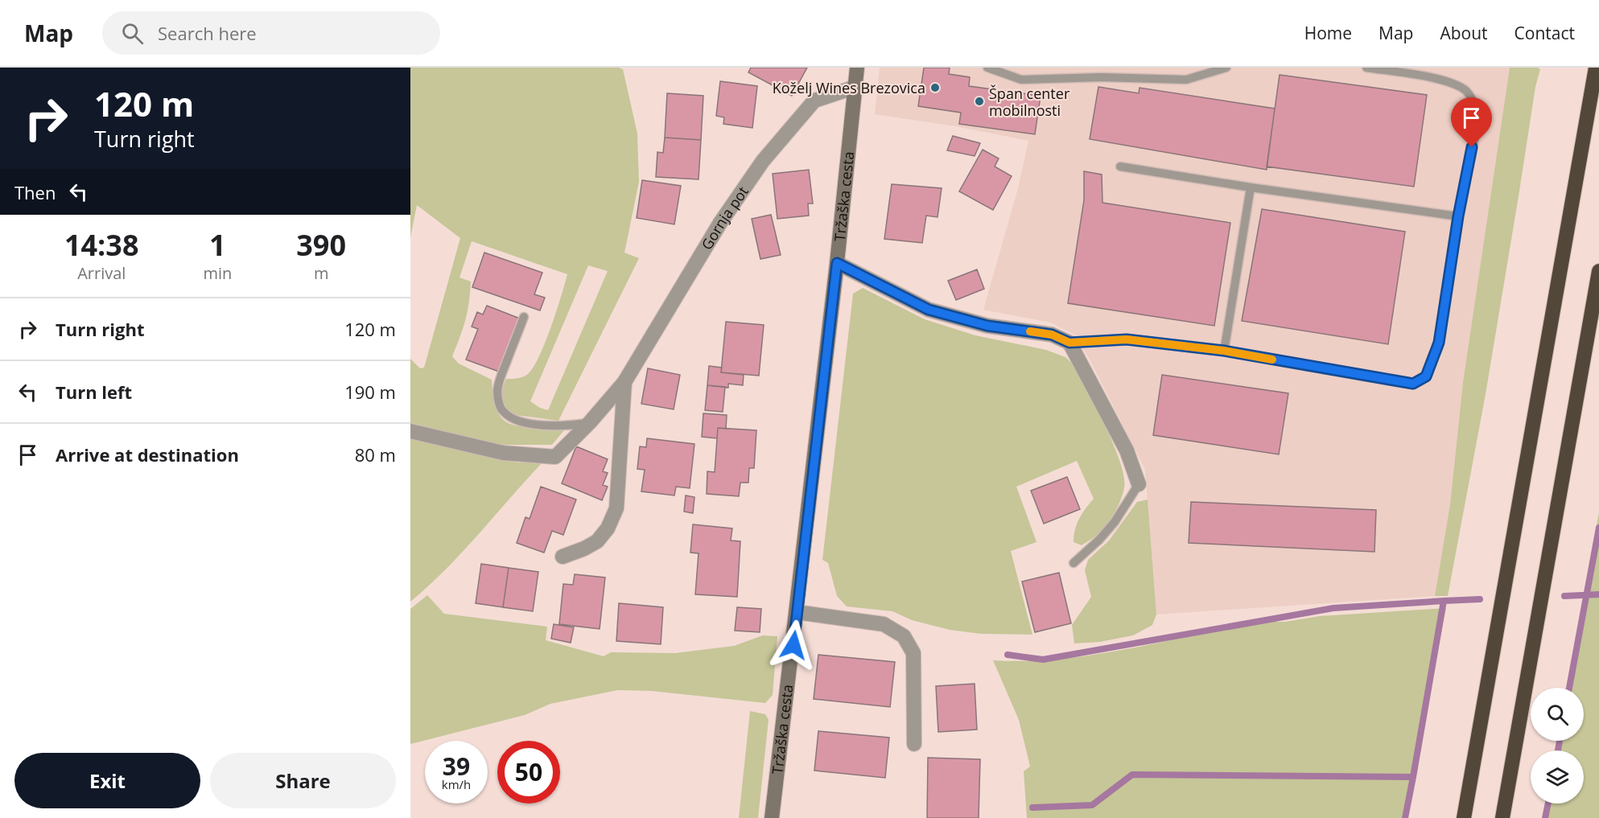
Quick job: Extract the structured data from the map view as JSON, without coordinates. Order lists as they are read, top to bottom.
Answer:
{
  "streets": {
    "main road": ["Tržaška cesta"],
    "street": ["Gornja pot"]
  },
  "crossings": [
    ["Tržaška cesta", "Gornja pot"]
  ],
  "places": ["Koželj Wines Brezovica", "Špan center mobilnosti"],
  "page": {
    "header": "Map",
    "search": "Search here",
    "nav": [
      "Home",
      "Map",
      "About",
      "Contact"
    ],
    "turn": ["120 m", "Turn right"],
    "then": "Then",
    "eta": [
      "14:38",
      "Arrival",
      "1",
      "min",
      "390",
      "m"
    ],
    "list": [
      {
        "name": "Turn right",
        "value": "120 m"
      },
      {
        "name": "Turn left",
        "value": "190 m"
      },
      {
        "name": "Arrive at destination",
        "value": "80 m"
      }
    ],
    "speed": "39 km/h",
    "limit": "50",
    "buttons": ["Exit", "Share"]
  }
}
